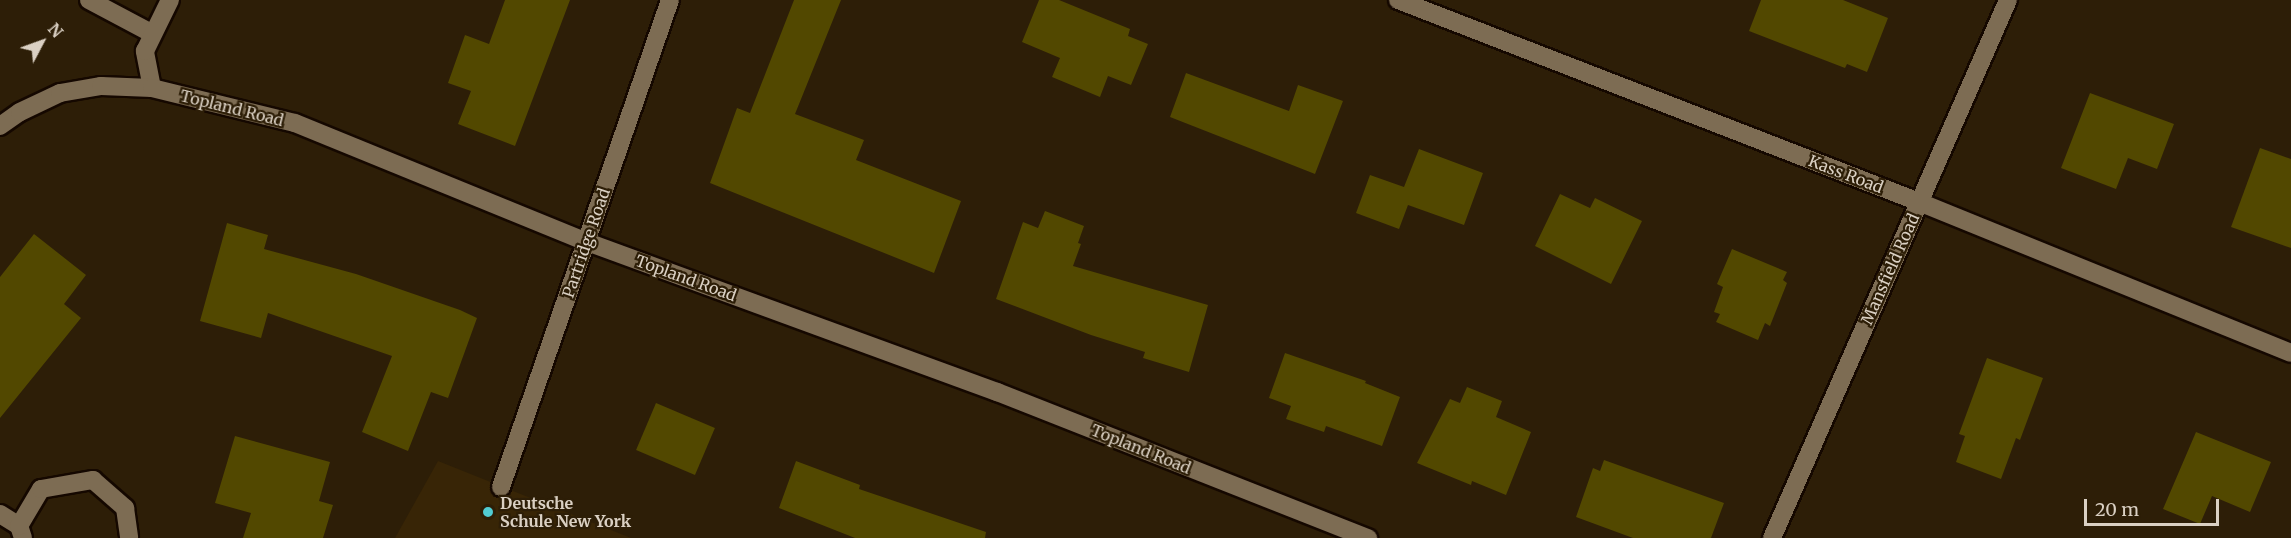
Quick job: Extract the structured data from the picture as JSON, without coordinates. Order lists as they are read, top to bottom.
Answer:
{
  "streets": {
    "street": [
      "Topland Road",
      "Kass Road",
      "Partridge Road",
      "Mansfield Road"
    ]
  },
  "crossings": [
    ["Topland Road", "Partridge Road"],
    ["Kass Road", "Mansfield Road"]
  ],
  "places": ["Deutsche Schule New York"],
  "scale_bar": "20 m",
  "north": "top right"
}
